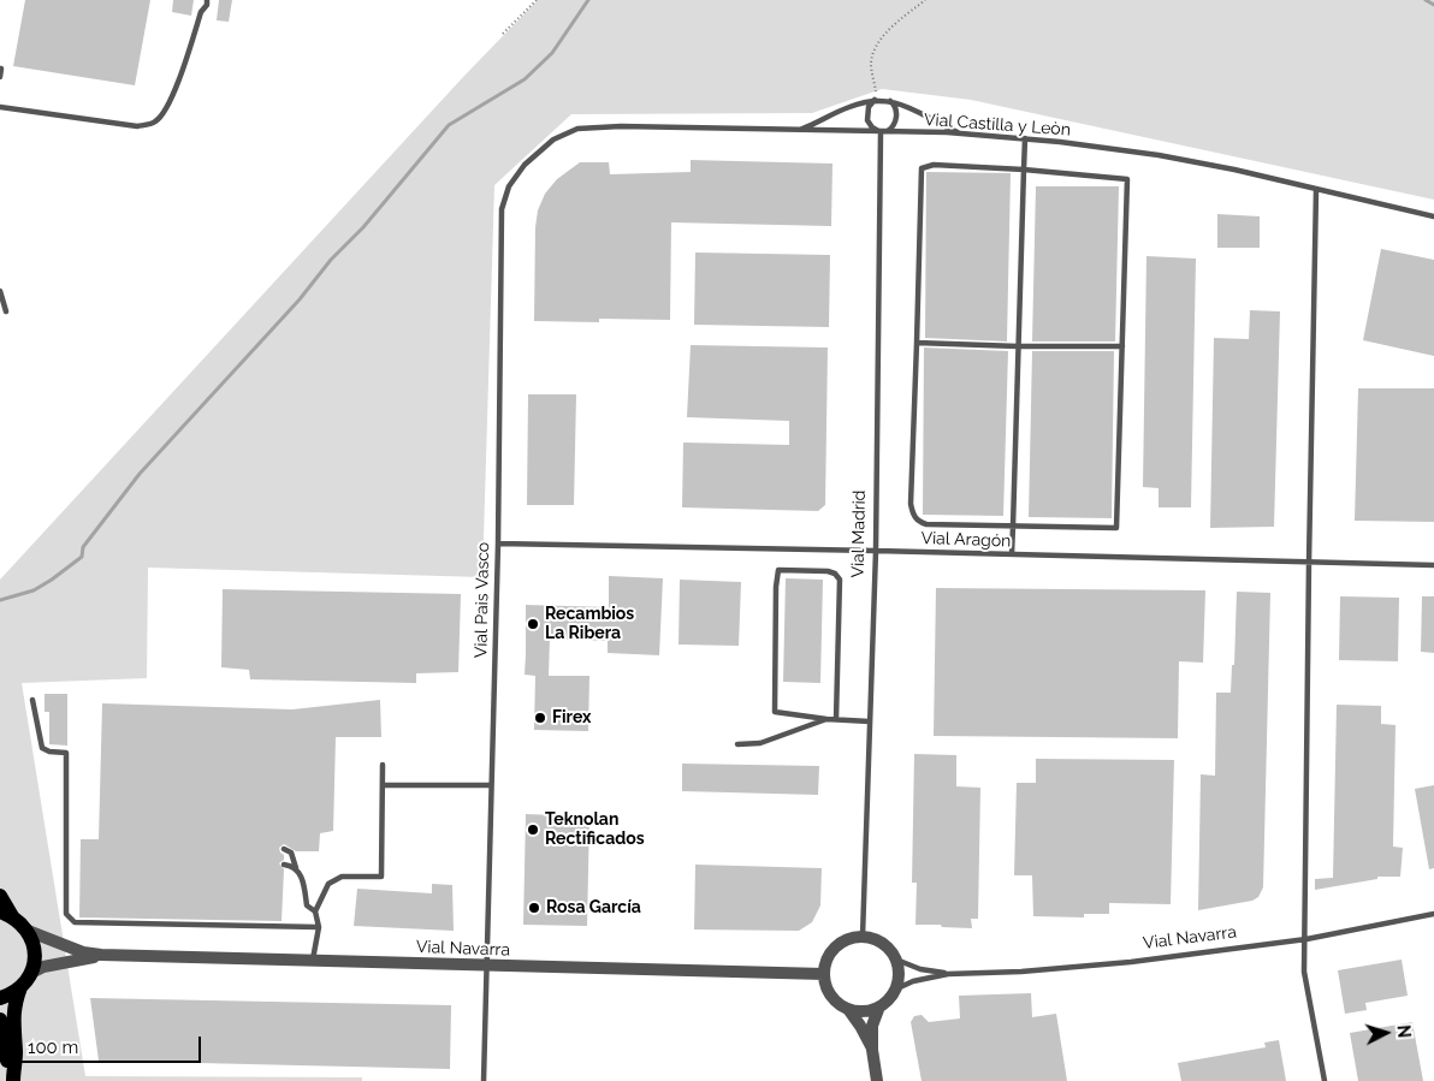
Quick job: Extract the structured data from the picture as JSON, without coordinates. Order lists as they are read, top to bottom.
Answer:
{
  "streets": {
    "street": ["Vial Navarra"],
    "lane": [
      "Vial Castilla y Leòn",
      "Vial Madrid",
      "Vial Aragón",
      "Vial Pais Vasco"
    ]
  },
  "crossings": [
    ["Vial Castilla y Leòn", "Vial Madrid"],
    ["Vial Castilla y Leòn", "Vial Pais Vasco"],
    ["Vial Madrid", "Vial Aragón"],
    ["Vial Madrid", "Vial Navarra"],
    ["Vial Aragón", "Vial Pais Vasco"],
    ["Vial Pais Vasco", "Vial Navarra"]
  ],
  "places": [
    "Recambios La Ribera",
    "Firex",
    "Teknolan Rectificados",
    "Rosa García"
  ],
  "scale_bar": "100 m",
  "north": "right"
}
